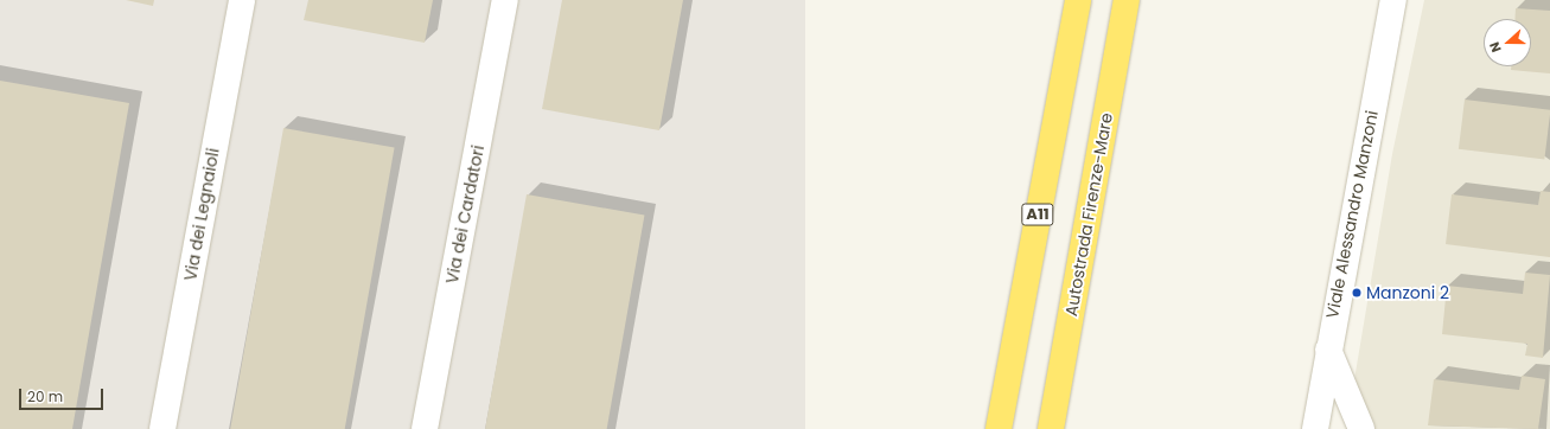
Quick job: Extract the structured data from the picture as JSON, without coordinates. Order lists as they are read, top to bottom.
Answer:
{
  "streets": {
    "highway": ["A11", "Autostrada Firenze-Mare"],
    "street": ["Via dei Legnaioli", "Via dei Cardatori", "Viale Alessandro Manzoni"]
  },
  "places": ["Manzoni 2"],
  "scale_bar": "20 m",
  "north": "left"
}
